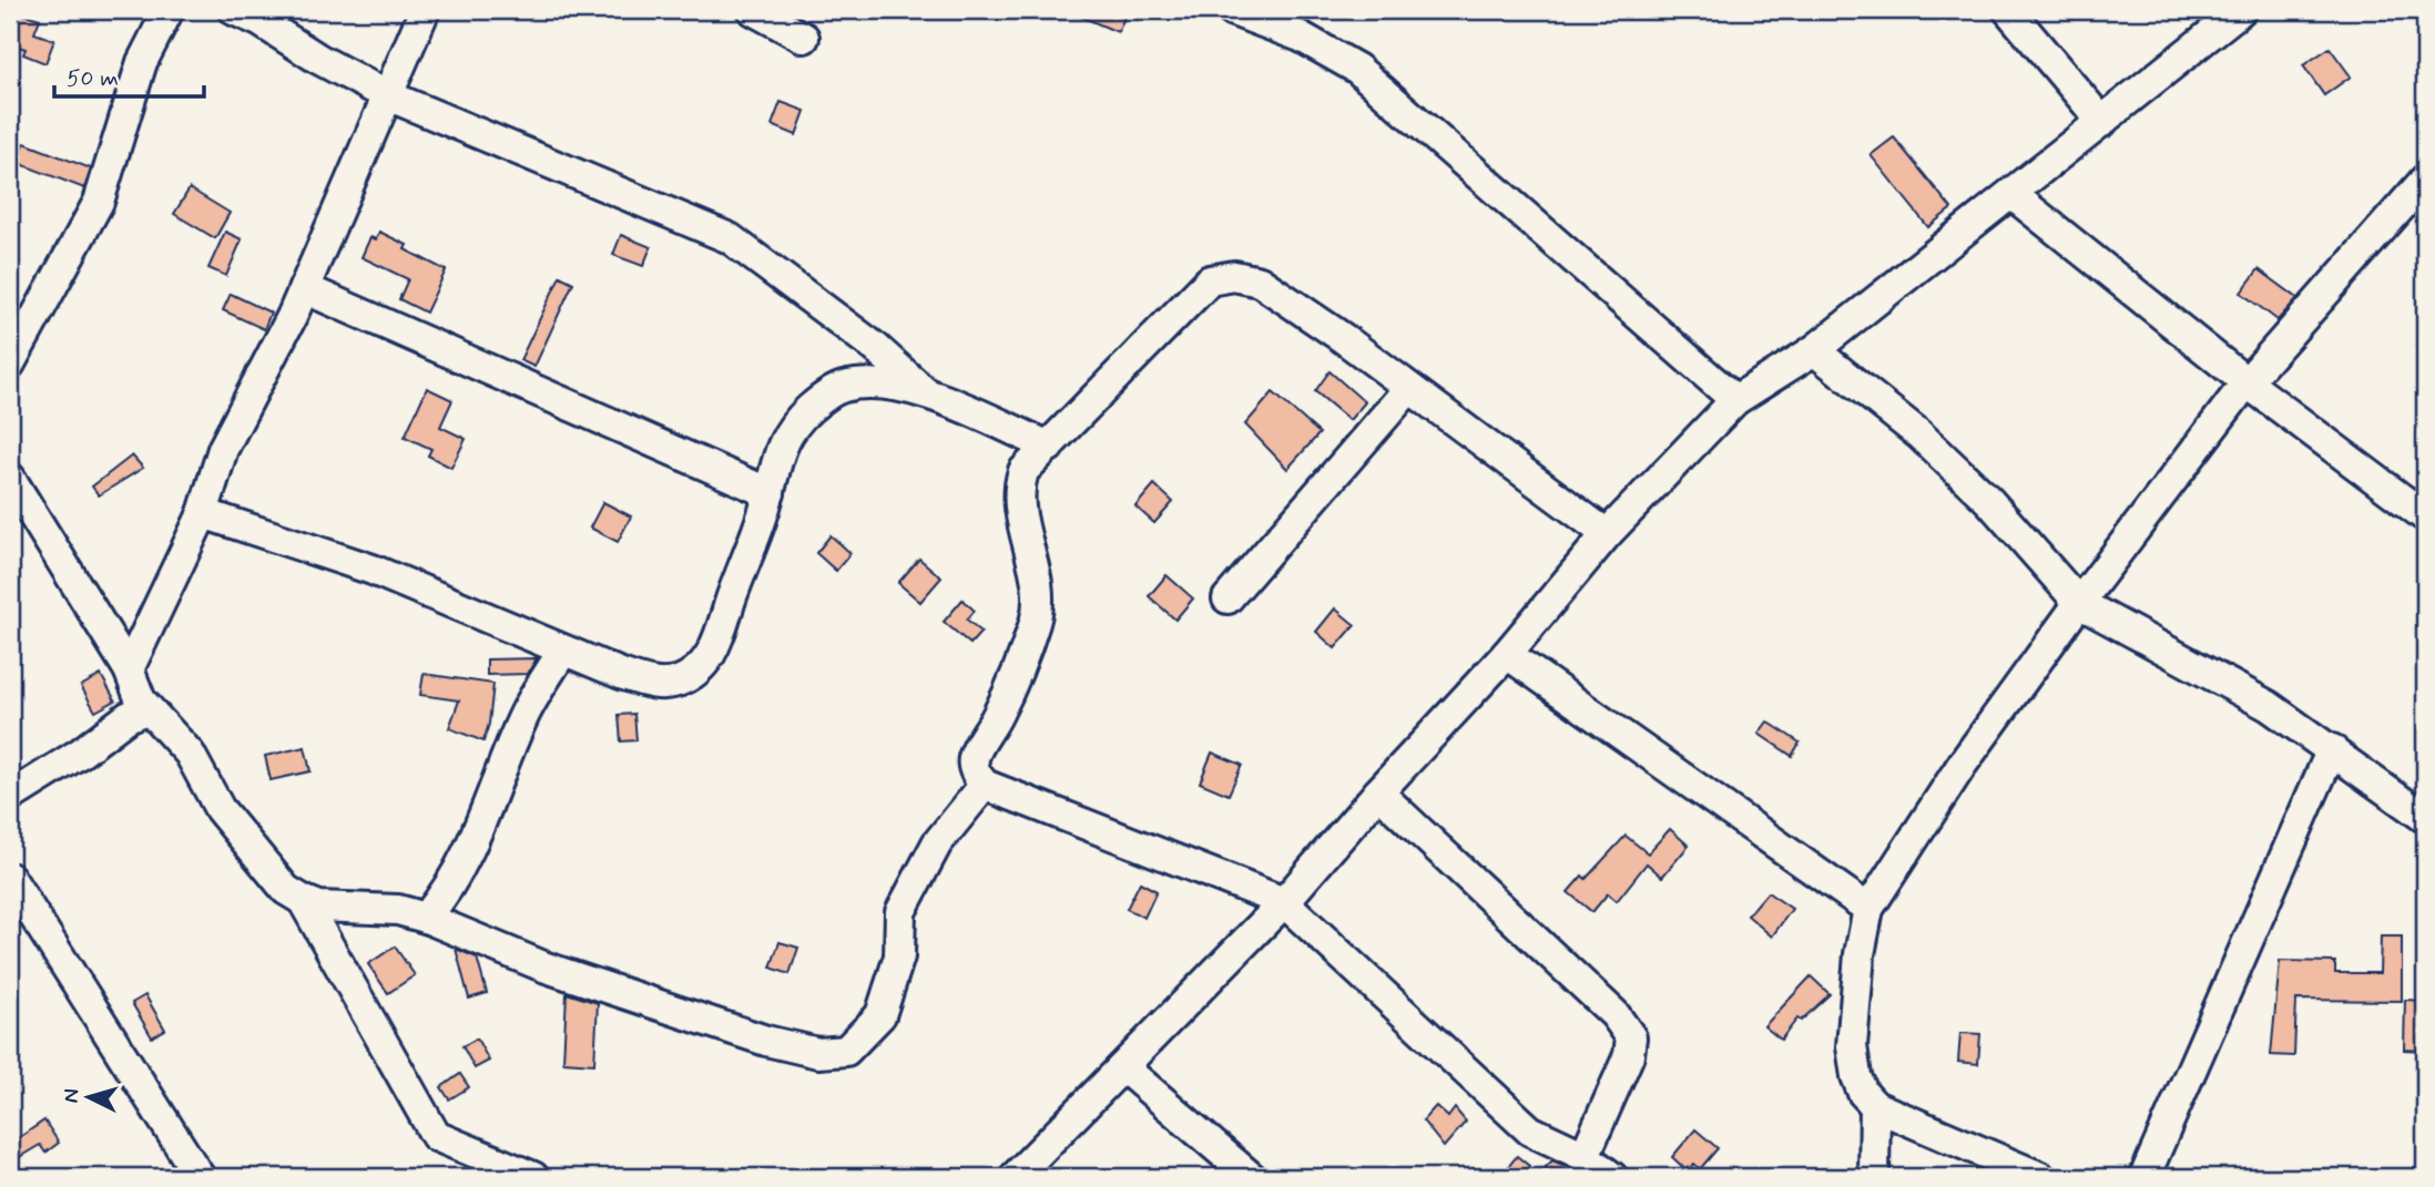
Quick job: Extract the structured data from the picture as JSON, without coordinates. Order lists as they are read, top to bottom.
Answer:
{
  "scale_bar": "50 m",
  "north": "left"
}
